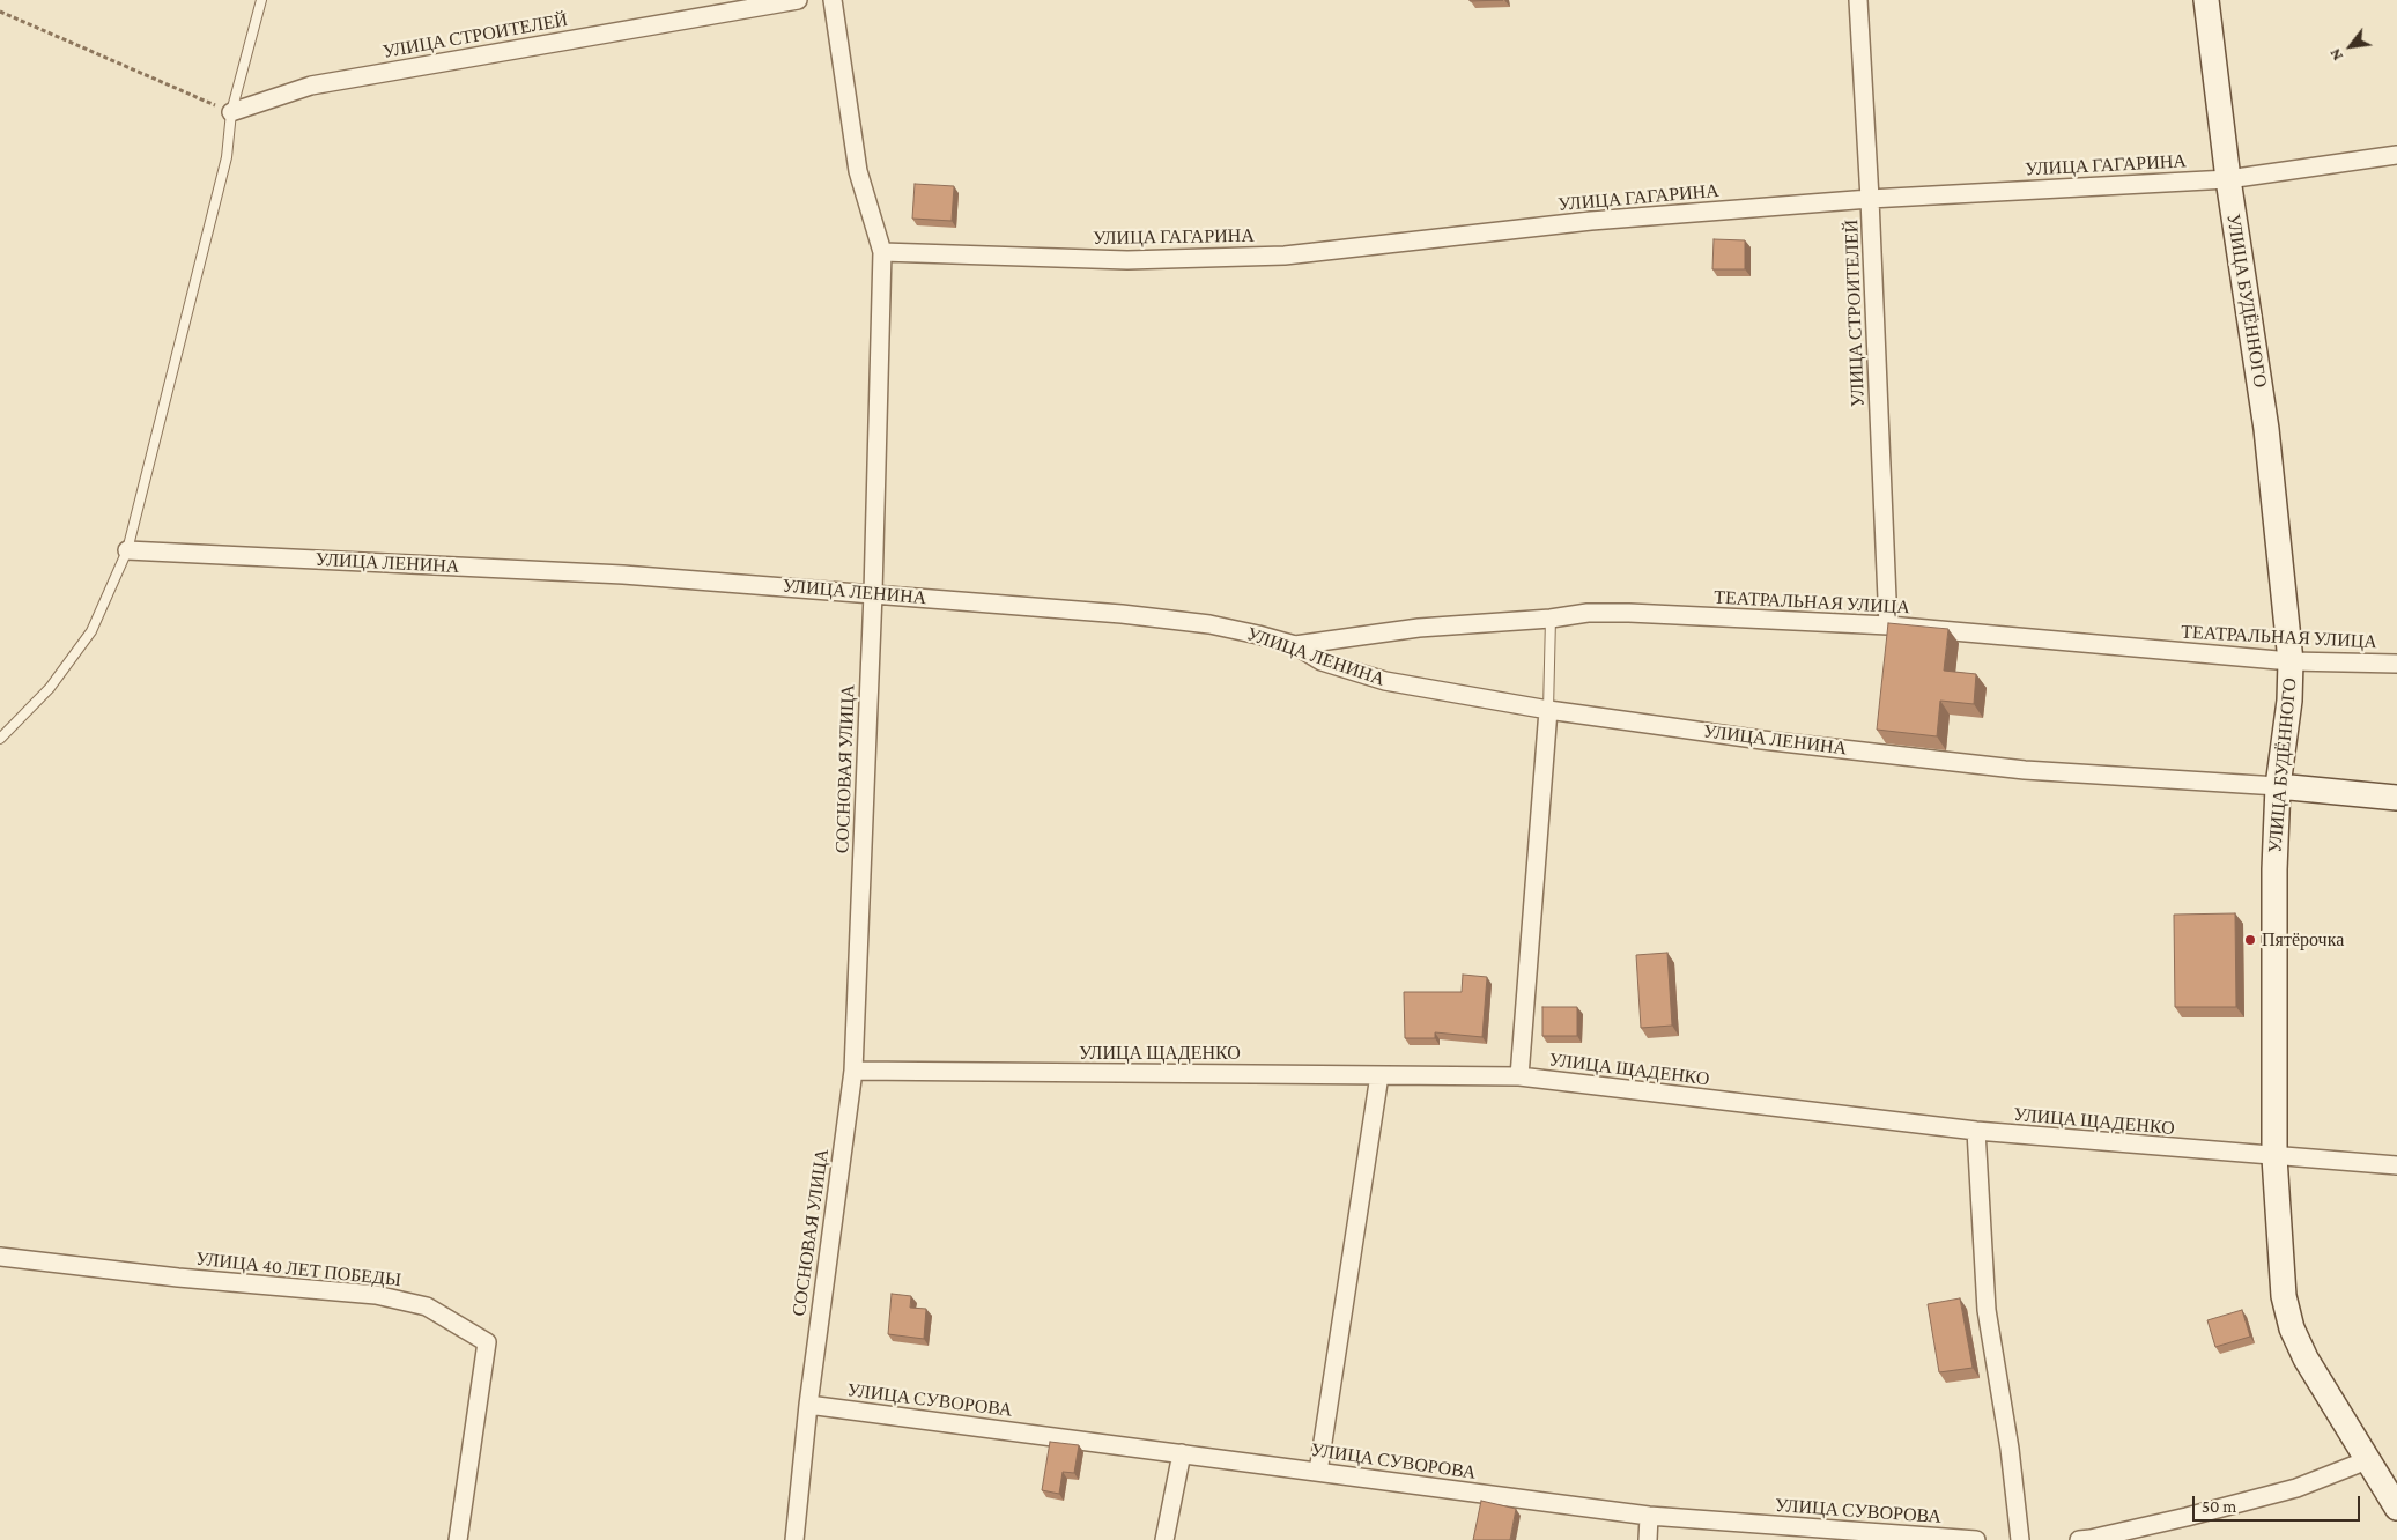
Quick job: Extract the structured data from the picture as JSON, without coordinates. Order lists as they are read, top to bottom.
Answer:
{
  "streets": {
    "main road": ["УЛИЦА БУДЁННОГО", "УЛИЦА ЛЕНИНА"],
    "street": [
      "УЛИЦА СТРОИТЕЛЕЙ",
      "УЛИЦА ГАГАРИНА",
      "ТЕАТРАЛЬНАЯ УЛИЦА",
      "СОСНОВАЯ УЛИЦА",
      "УЛИЦА ЩАДЕНКО",
      "УЛИЦА 40 ЛЕТ ПОБЕДЫ",
      "УЛИЦА СУВОРОВА"
    ]
  },
  "crossings": [
    ["УЛИЦА СТРОИТЕЛЕЙ", "УЛИЦА ГАГАРИНА"],
    ["УЛИЦА СТРОИТЕЛЕЙ", "ТЕАТРАЛЬНАЯ УЛИЦА"],
    ["УЛИЦА ГАГАРИНА", "УЛИЦА БУДЁННОГО"],
    ["УЛИЦА ГАГАРИНА", "СОСНОВАЯ УЛИЦА"],
    ["УЛИЦА БУДЁННОГО", "УЛИЦА ЛЕНИНА"],
    ["УЛИЦА БУДЁННОГО", "ТЕАТРАЛЬНАЯ УЛИЦА"],
    ["УЛИЦА БУДЁННОГО", "УЛИЦА ЩАДЕНКО"],
    ["УЛИЦА ЛЕНИНА", "ТЕАТРАЛЬНАЯ УЛИЦА"],
    ["УЛИЦА ЛЕНИНА", "СОСНОВАЯ УЛИЦА"],
    ["СОСНОВАЯ УЛИЦА", "УЛИЦА ЩАДЕНКО"],
    ["СОСНОВАЯ УЛИЦА", "УЛИЦА СУВОРОВА"]
  ],
  "places": ["Пятёрочка"],
  "scale_bar": "50 m",
  "north": "bottom left"
}
